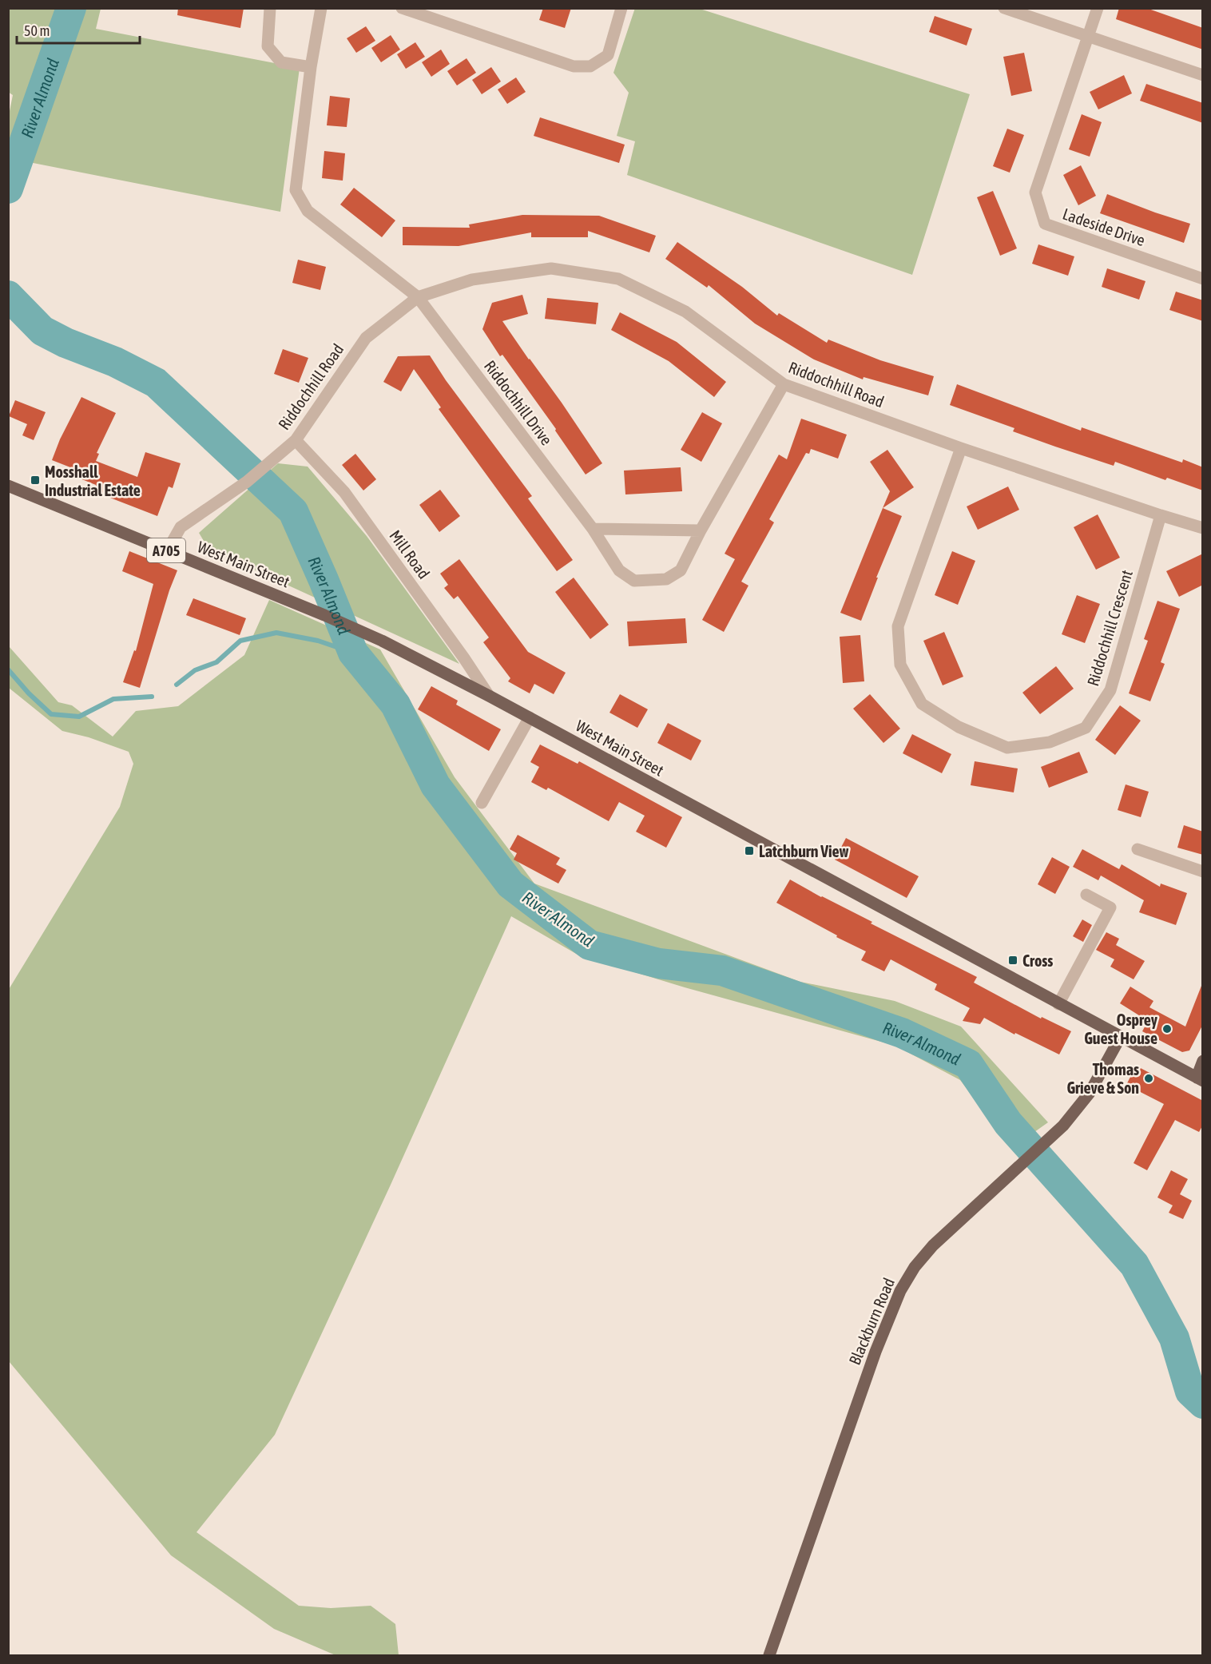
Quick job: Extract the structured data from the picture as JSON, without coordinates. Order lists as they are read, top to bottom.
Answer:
{
  "streets": {
    "main road": ["A705", "West Main Street", "Blackburn Road"],
    "street": [
      "Ladeside Drive",
      "Riddochhill Road",
      "Riddochhill Drive",
      "Mill Road",
      "Riddochhill Crescent"
    ]
  },
  "crossings": [
    ["Riddochhill Road", "Riddochhill Drive"],
    ["Riddochhill Road", "Mill Road"],
    ["Riddochhill Road", "West Main Street"],
    ["Riddochhill Road", "Riddochhill Crescent"],
    ["Mill Road", "West Main Street"],
    ["West Main Street", "Blackburn Road"]
  ],
  "water": ["River Almond"],
  "places": {
    "transit": ["Mosshall Industrial Estate", "Latchburn View", "Cross"],
    "other": ["Osprey Guest House", "Thomas Grieve & Son"]
  },
  "scale_bar": "50 m"
}
